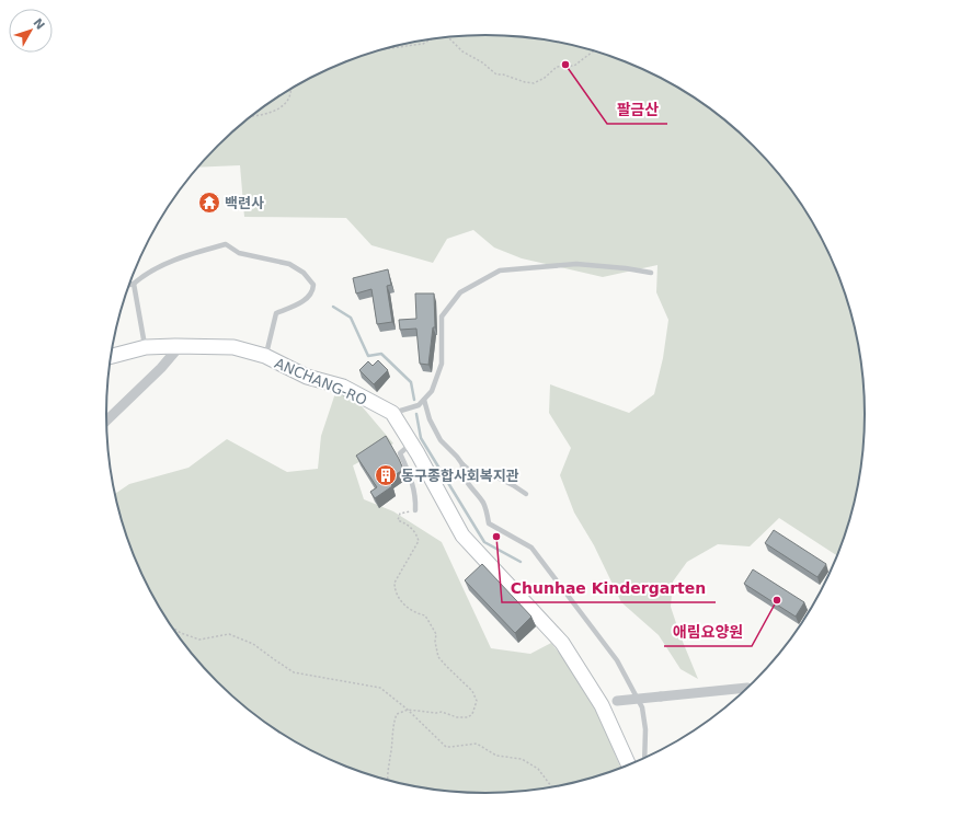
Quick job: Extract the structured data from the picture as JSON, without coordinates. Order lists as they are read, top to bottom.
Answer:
{
  "streets": {
    "street": ["ANCHANG-RO"]
  },
  "places": {
    "other": ["팔금산", "Chunhae Kindergarten", "애림요양원"],
    "temple": ["백련사"],
    "building": ["동구종합사회복지관"]
  },
  "north": "top right"
}
